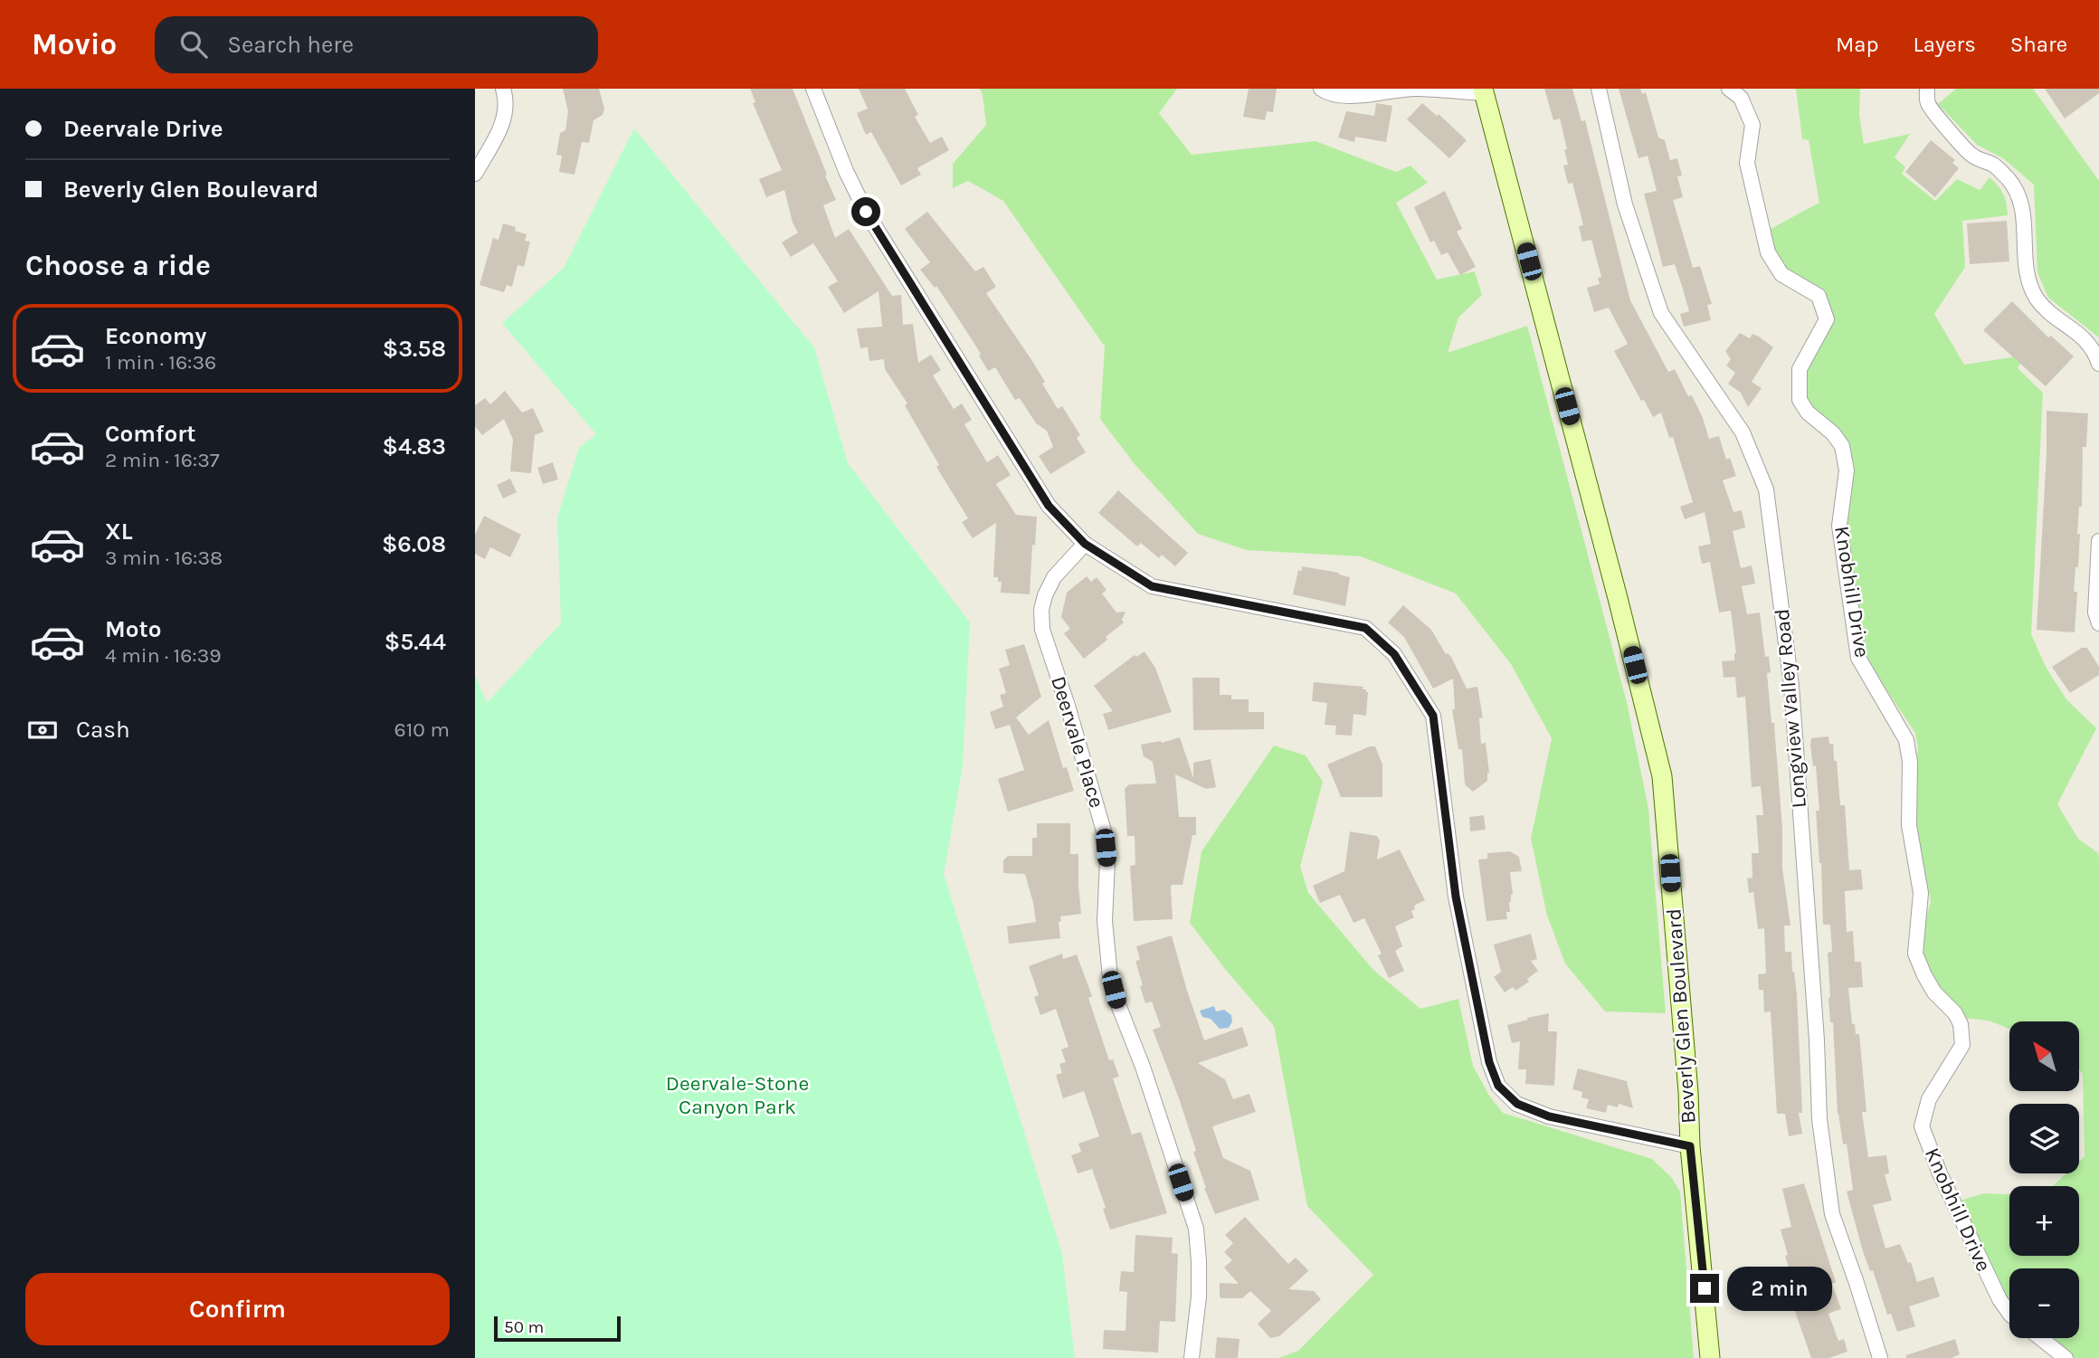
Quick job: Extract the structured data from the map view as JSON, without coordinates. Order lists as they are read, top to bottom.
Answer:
{
  "streets": {
    "main road": ["Beverly Glen Boulevard"],
    "street": ["Knobhill Drive", "Longview Valley Road", "Deervale Place"]
  },
  "parks": ["Deervale-Stone Canyon Park"],
  "scale_bar": "50 m",
  "north": "top left",
  "page": {
    "header": "Movio",
    "search": "Search here",
    "nav": ["Map", "Layers", "Share"],
    "banner": ["Deervale Drive", "Beverly Glen Boulevard"],
    "heading": "Choose a ride",
    "list": [
      {
        "name": "Economy",
        "note": "1 min · 16:36",
        "value": "$3.58"
      },
      {
        "name": "Comfort",
        "note": "2 min · 16:37",
        "value": "$4.83"
      },
      {
        "name": "XL",
        "note": "3 min · 16:38",
        "value": "$6.08"
      },
      {
        "name": "Moto",
        "note": "4 min · 16:39",
        "value": "$5.44"
      }
    ],
    "pay": ["Cash", "610 m"],
    "map_buttons": ["+", "−"],
    "buttons": "Confirm",
    "bubble": "2 min",
    "scale": "50 m"
  }
}
